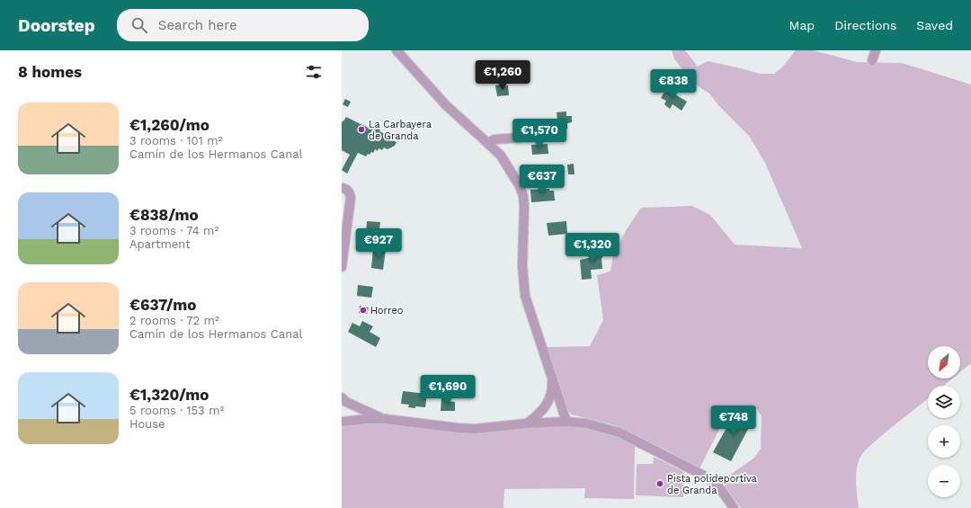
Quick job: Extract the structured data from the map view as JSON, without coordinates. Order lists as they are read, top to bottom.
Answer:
{
  "places": ["La Carbayera de Granda", "Horreo", "Pista polideportiva de Granda"],
  "north": "bottom left",
  "page": {
    "header": "Doorstep",
    "search": "Search here",
    "nav": ["Map", "Directions", "Saved"],
    "heading": "8 homes",
    "price": [
      "€1,260",
      "€838",
      "€1,570",
      "€637",
      "€927",
      "€1,320",
      "€1,690",
      "€748"
    ],
    "list": [
      {
        "name": "€1,260/mo",
        "note": "3 rooms · 101 m² · Camín de los Hermanos Canal"
      },
      {
        "name": "€838/mo",
        "note": "3 rooms · 74 m² · Apartment"
      },
      {
        "name": "€637/mo",
        "note": "2 rooms · 72 m² · Camín de los Hermanos Canal"
      },
      {
        "name": "€1,320/mo",
        "note": "5 rooms · 153 m² · House"
      }
    ],
    "map_buttons": ["+", "−"]
  }
}
